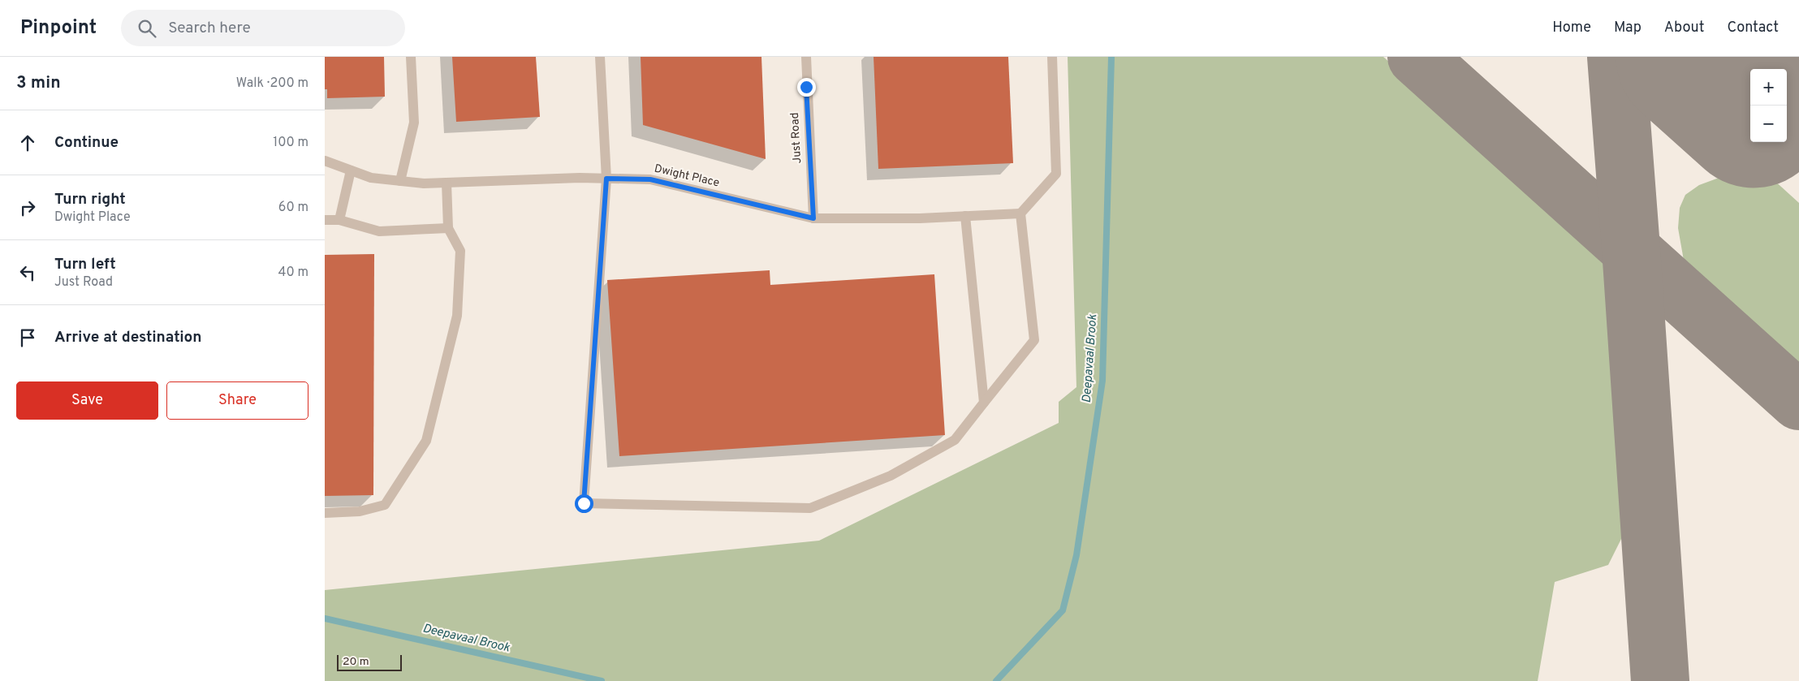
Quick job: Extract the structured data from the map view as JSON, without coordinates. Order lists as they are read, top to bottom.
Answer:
{
  "streets": {
    "street": ["Just Road", "Dwight Place"]
  },
  "crossings": [
    ["Just Road", "Dwight Place"]
  ],
  "water": ["Deepavaal Brook"],
  "scale_bar": "20 m",
  "page": {
    "header": "Pinpoint",
    "search": "Search here",
    "nav": [
      "Home",
      "Map",
      "About",
      "Contact"
    ],
    "heading": ["3 min", "Walk · 200 m"],
    "map_buttons": ["+", "−"],
    "list": [
      ["Continue", "100 m"],
      ["Turn right", "Dwight Place", "60 m"],
      ["Turn left", "Just Road", "40 m"],
      "Arrive at destination"
    ],
    "buttons": ["Save", "Share"],
    "scale": "20 m"
  }
}
